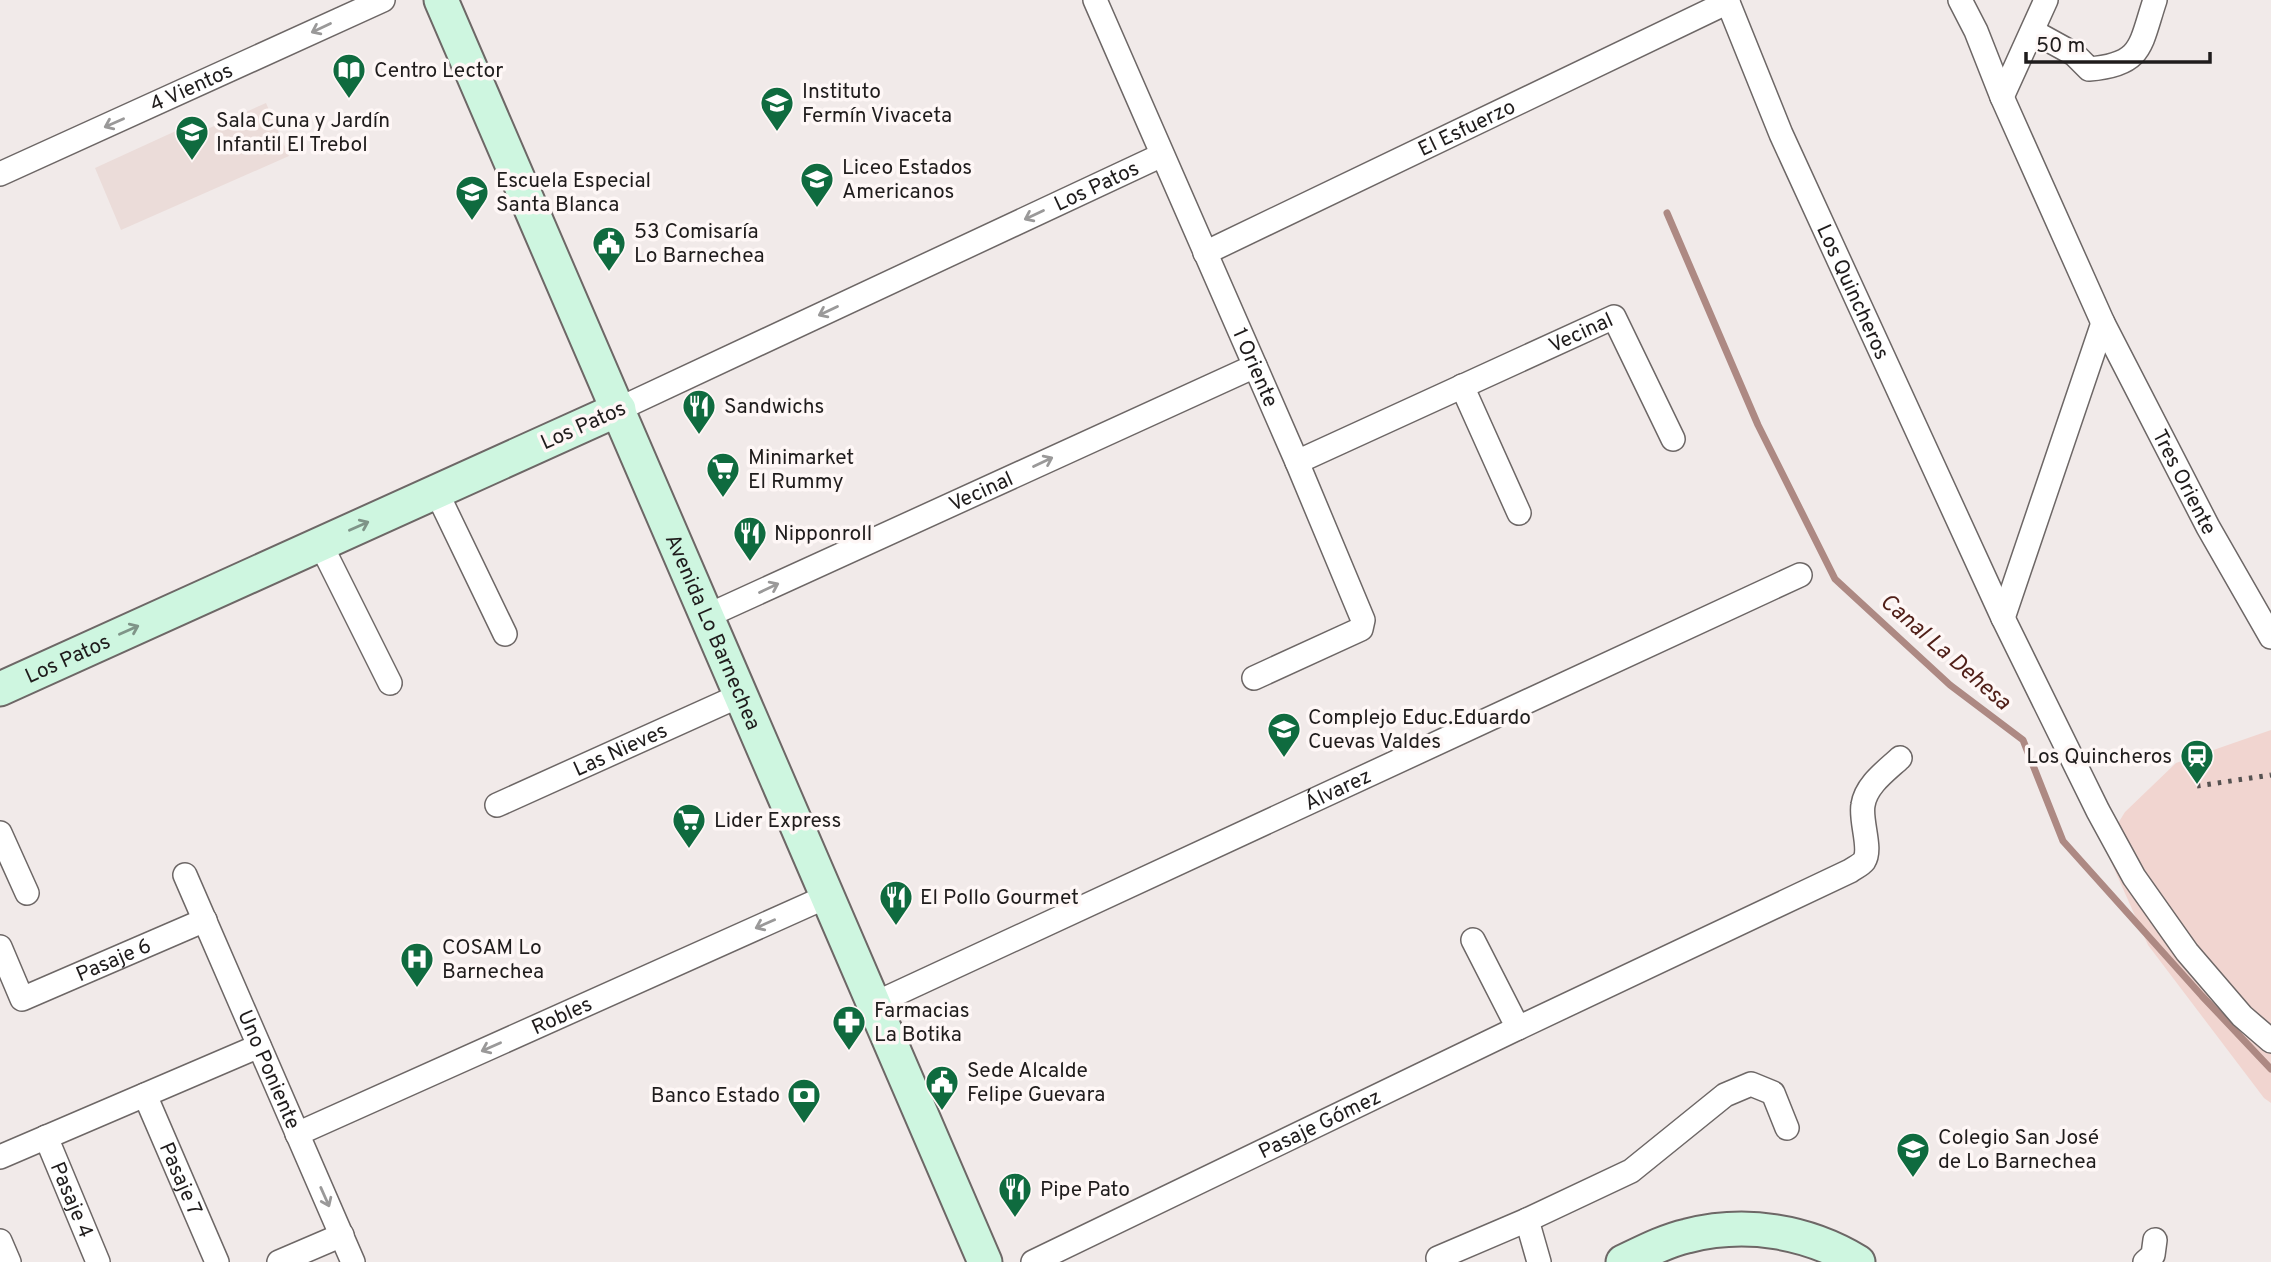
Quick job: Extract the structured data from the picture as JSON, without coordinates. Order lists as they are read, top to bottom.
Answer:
{
  "streets": {
    "main road": ["Los Patos", "Avenida Lo Barnechea"],
    "street": [
      "4 Vientos",
      "El Esfuerzo",
      "Los Quincheros",
      "Vecinal",
      "1 Oriente",
      "Tres Oriente",
      "Las Nieves",
      "Álvarez",
      "Pasaje 6",
      "Robles",
      "Uno Poniente",
      "Pasaje Gómez",
      "Pasaje 7",
      "Pasaje 4"
    ]
  },
  "crossings": [
    ["El Esfuerzo", "Los Quincheros"],
    ["El Esfuerzo", "1 Oriente"],
    ["Los Patos", "1 Oriente"],
    ["Los Patos", "Avenida Lo Barnechea"],
    ["Vecinal", "1 Oriente"],
    ["Vecinal", "Avenida Lo Barnechea"],
    ["Avenida Lo Barnechea", "Las Nieves"],
    ["Avenida Lo Barnechea", "Álvarez"],
    ["Avenida Lo Barnechea", "Robles"],
    ["Pasaje 6", "Uno Poniente"],
    ["Robles", "Uno Poniente"]
  ],
  "one_way": ["4 Vientos", "Vecinal", "Robles"],
  "water": ["Canal La Dehesa"],
  "places": {
    "library": ["Centro Lector"],
    "school or university": [
      "Instituto Fermín Vivaceta",
      "Sala Cuna y Jardín Infantil El Trebol",
      "Liceo Estados Americanos",
      "Escuela Especial Santa Blanca",
      "Complejo Educ.Eduardo Cuevas Valdes",
      "Colegio San José de Lo Barnechea"
    ],
    "public building": ["53 Comisaría Lo Barnechea", "Sede Alcalde Felipe Guevara"],
    "restaurant": [
      "Sandwichs",
      "Nipponroll",
      "El Pollo Gourmet",
      "Pipe Pato"
    ],
    "supermarket": ["Minimarket El Rummy", "Lider Express"],
    "station": ["Los Quincheros"],
    "hospital": ["COSAM Lo Barnechea"],
    "pharmacy": ["Farmacias La Botika"],
    "bank": ["Banco Estado"]
  },
  "scale_bar": "50 m"
}
